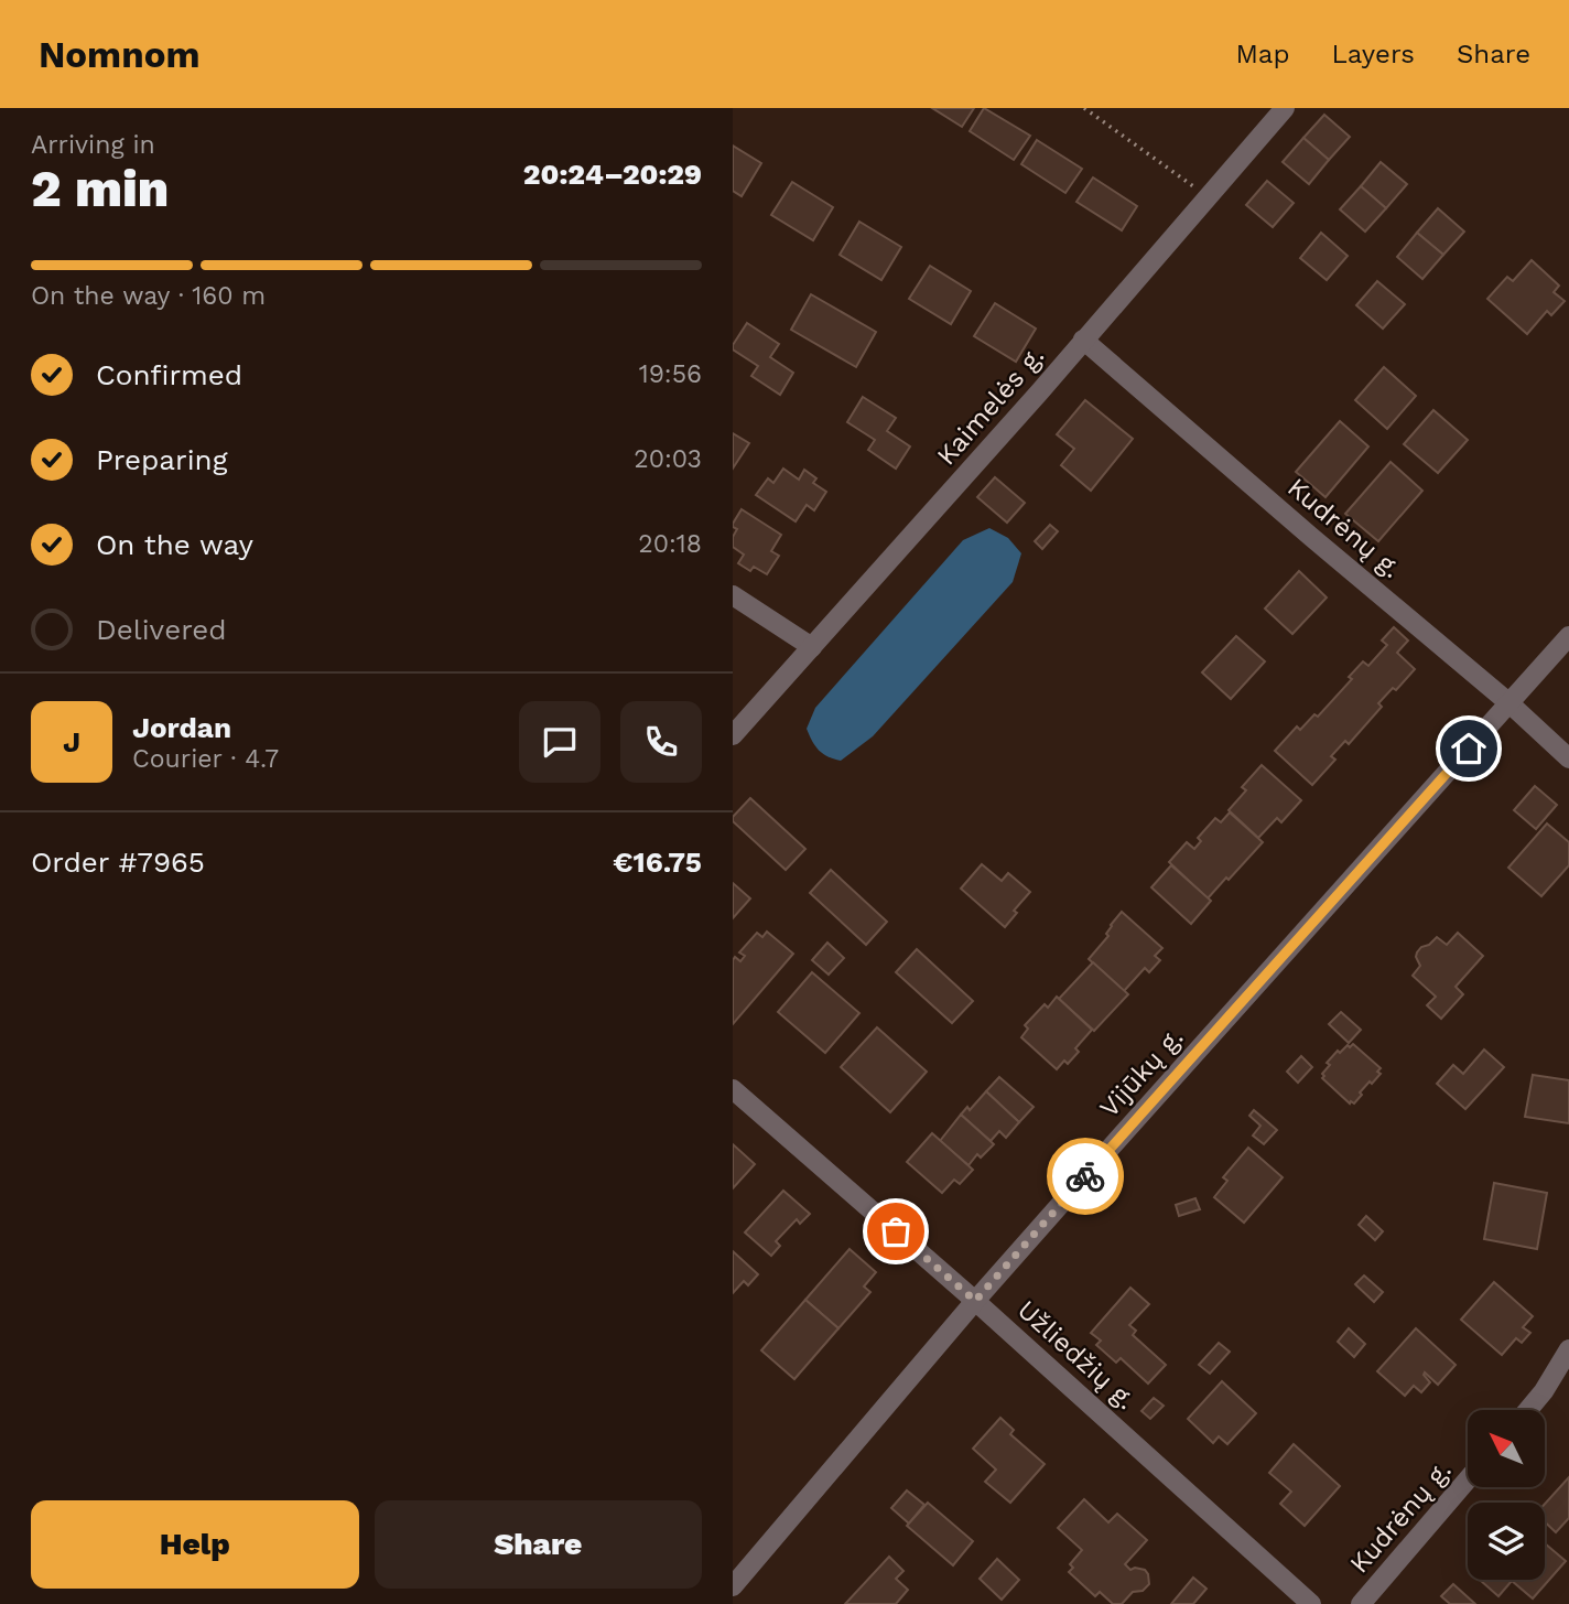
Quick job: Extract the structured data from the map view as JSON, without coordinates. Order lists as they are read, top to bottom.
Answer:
{
  "streets": {
    "street": [
      "Kaimelės g.",
      "Kudrėnų g.",
      "Vijūkų g.",
      "Užliedžių g."
    ]
  },
  "crossings": [
    ["Kaimelės g.", "Kudrėnų g."],
    ["Kudrėnų g.", "Vijūkų g."],
    ["Vijūkų g.", "Užliedžių g."]
  ],
  "north": "top left",
  "page": {
    "header": "Nomnom",
    "nav": ["Map", "Layers", "Share"],
    "heading": ["2 min", "Arriving in", "20:24–20:29"],
    "panel": [
      "Jordan",
      "Courier · 4.7",
      "Order #7965",
      "€16.75"
    ],
    "bar": "On the way · 160 m",
    "list": [
      ["Confirmed", "19:56"],
      ["Preparing", "20:03"],
      ["On the way", "20:18"],
      "Delivered"
    ],
    "round": "J",
    "buttons": ["Help", "Share"]
  }
}
